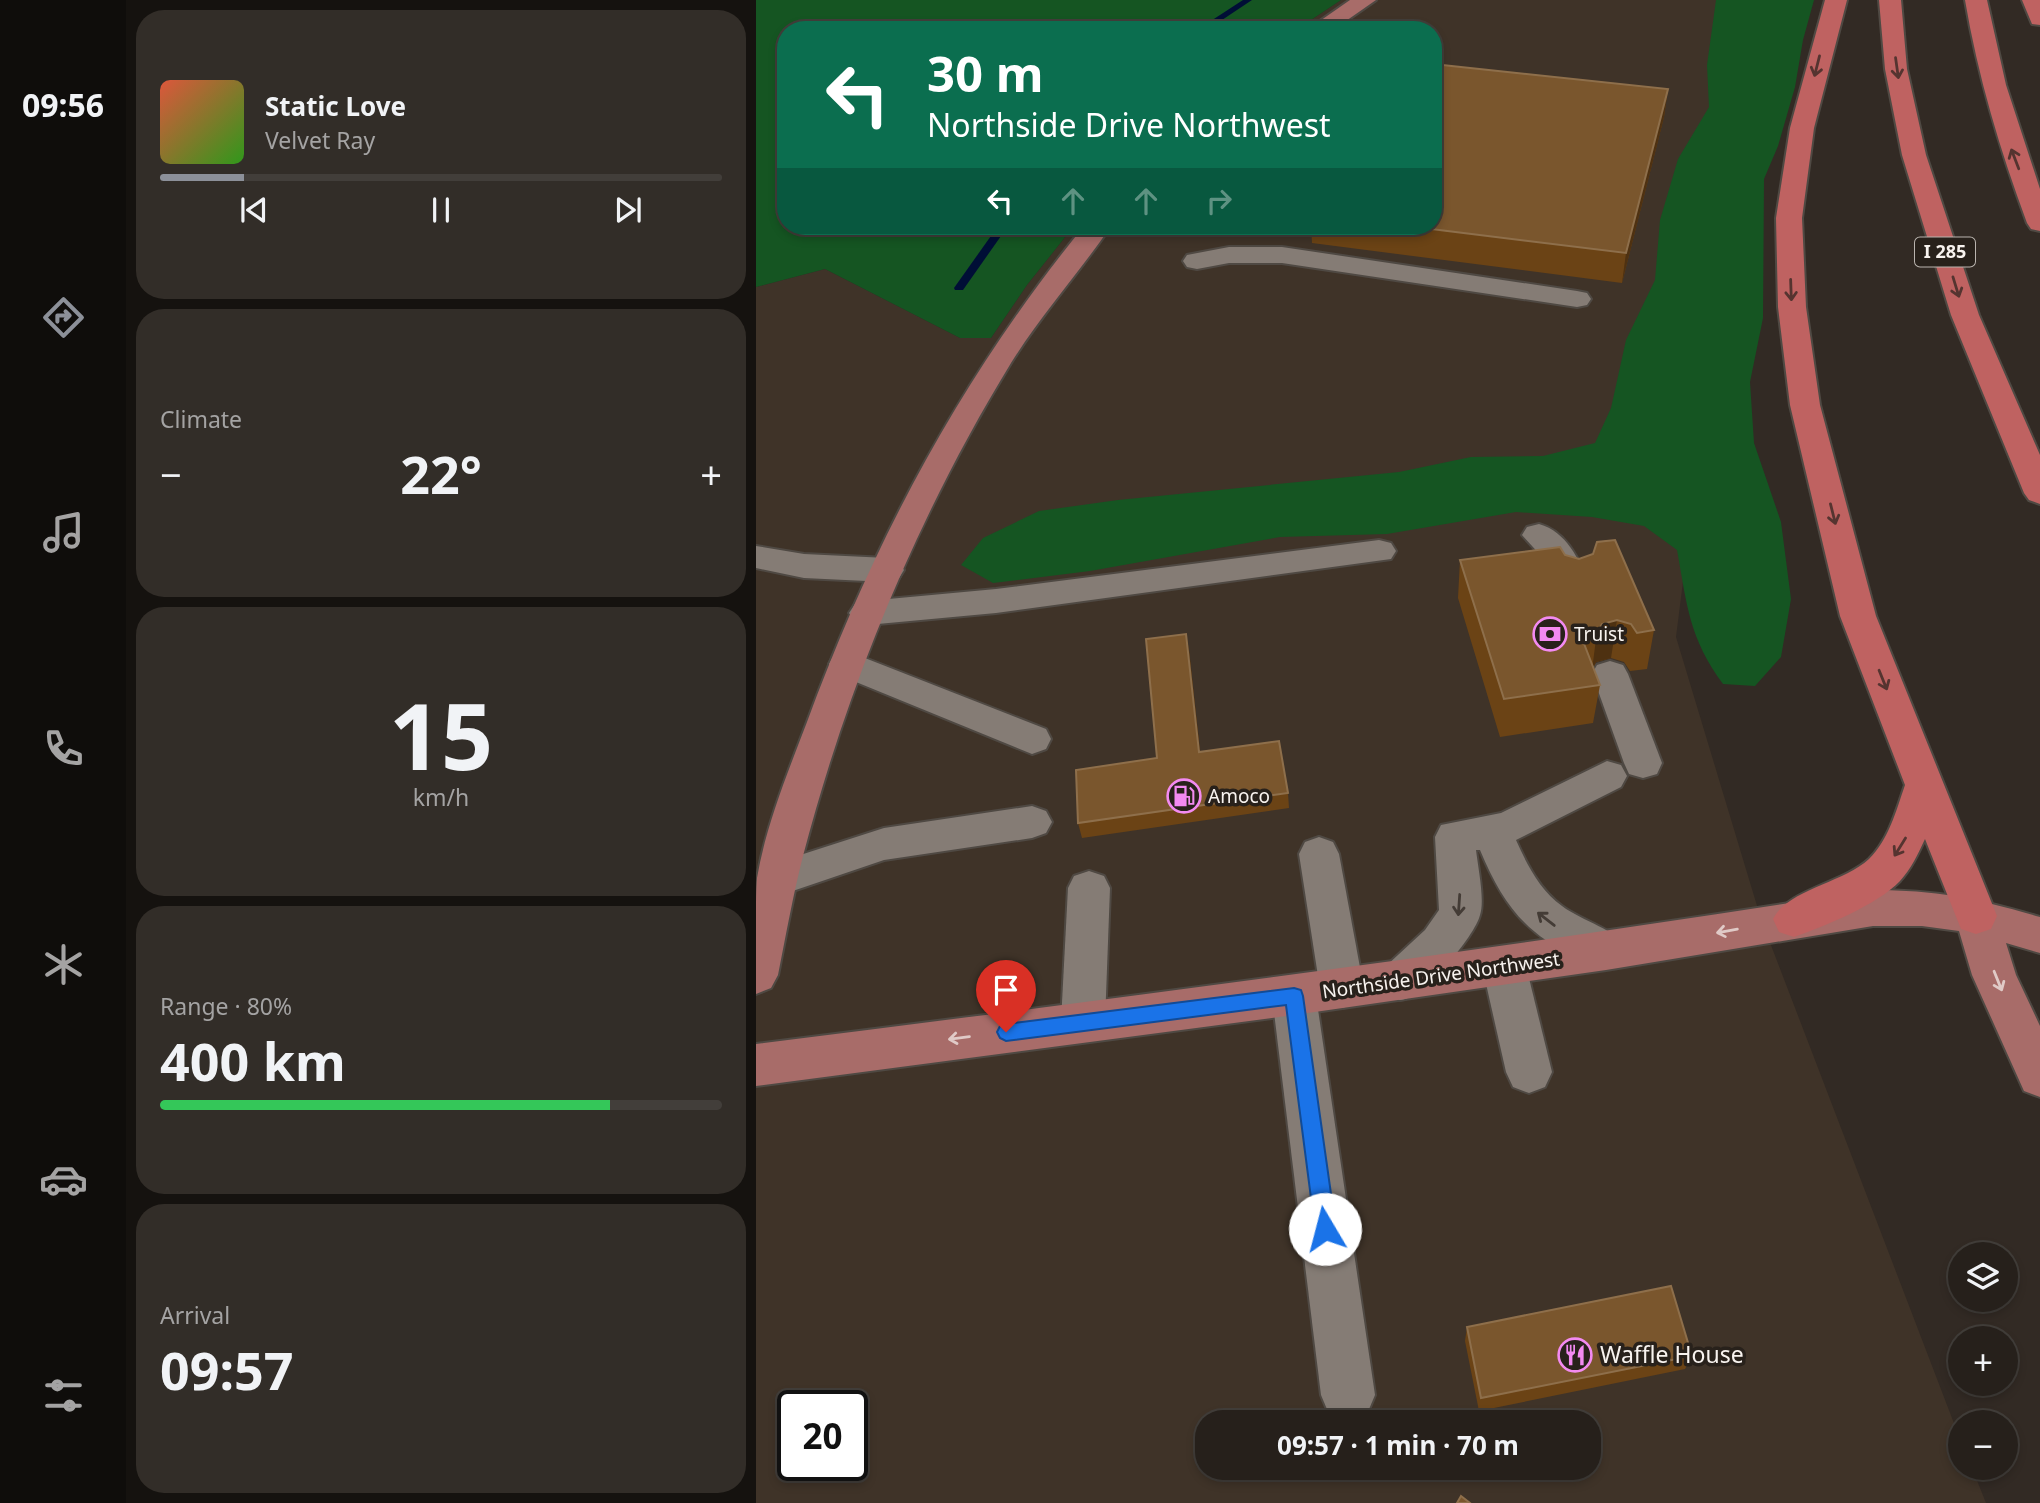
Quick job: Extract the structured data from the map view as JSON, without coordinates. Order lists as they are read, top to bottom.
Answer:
{
  "streets": {
    "highway": ["I 285"],
    "main road": ["Northside Drive Northwest"]
  },
  "one_way": ["Northside Drive Northwest"],
  "places": {
    "bank": ["Truist"],
    "fuel station": ["Amoco"],
    "restaurant": ["Waffle House"]
  },
  "page": {
    "tabs": "09:56",
    "turn": ["30 m", "Northside Drive Northwest"],
    "song": ["Static Love", "Velvet Ray"],
    "tile": [
      "Climate",
      ["15", "km/h"],
      ["Range · 80%", "400 km"],
      ["Arrival", "09:57"]
    ],
    "heat": ["−", "22°", "+"],
    "map_buttons": ["+", "−"],
    "limit": "20",
    "trip": "09:57 · 1 min · 70 m"
  }
}
